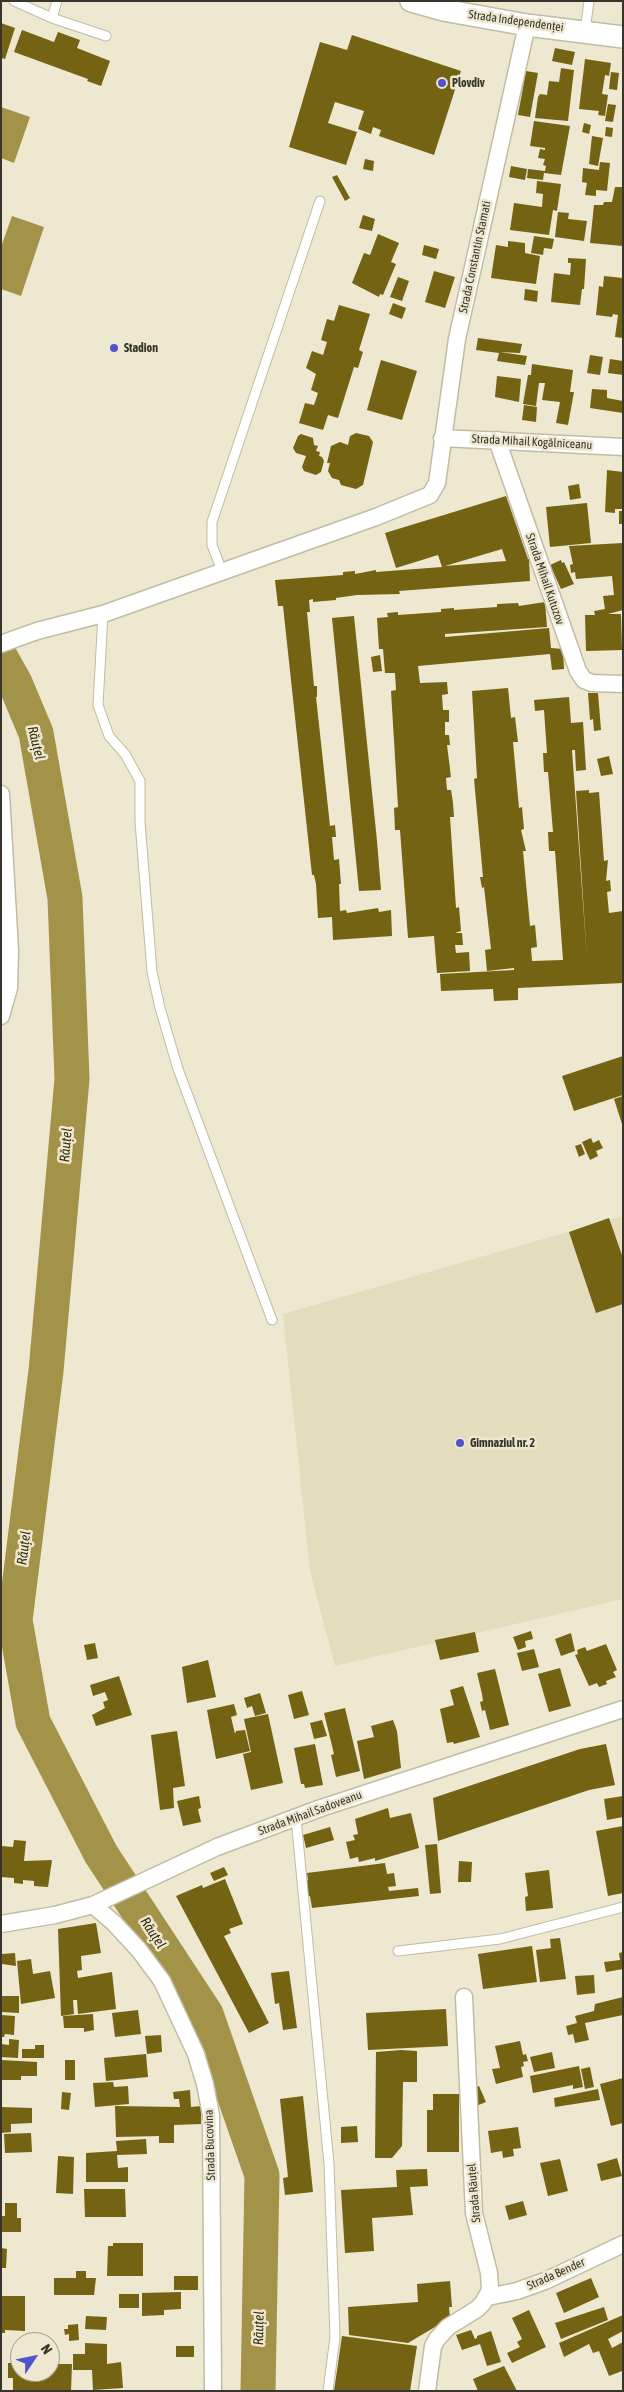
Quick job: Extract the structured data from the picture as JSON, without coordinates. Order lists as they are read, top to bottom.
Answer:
{
  "streets": {
    "street": [
      "Strada Independenței",
      "Strada Constantin Stamati",
      "Strada Mihail Kogălniceanu",
      "Strada Mihail Kutuzov",
      "Strada Mihail Sadoveanu",
      "Strada Bucovina",
      "Strada Răuțel",
      "Strada Bender"
    ]
  },
  "crossings": [
    ["Strada Independenței", "Strada Constantin Stamati"],
    ["Strada Constantin Stamati", "Strada Mihail Kogălniceanu"],
    ["Strada Mihail Kogălniceanu", "Strada Mihail Kutuzov"],
    ["Strada Mihail Sadoveanu", "Strada Bucovina"],
    ["Strada Răuțel", "Strada Bender"]
  ],
  "water": ["Răuțel"],
  "places": ["Plovdiv", "Stadion", "Gimnaziul nr. 2"],
  "north": "top right"
}
